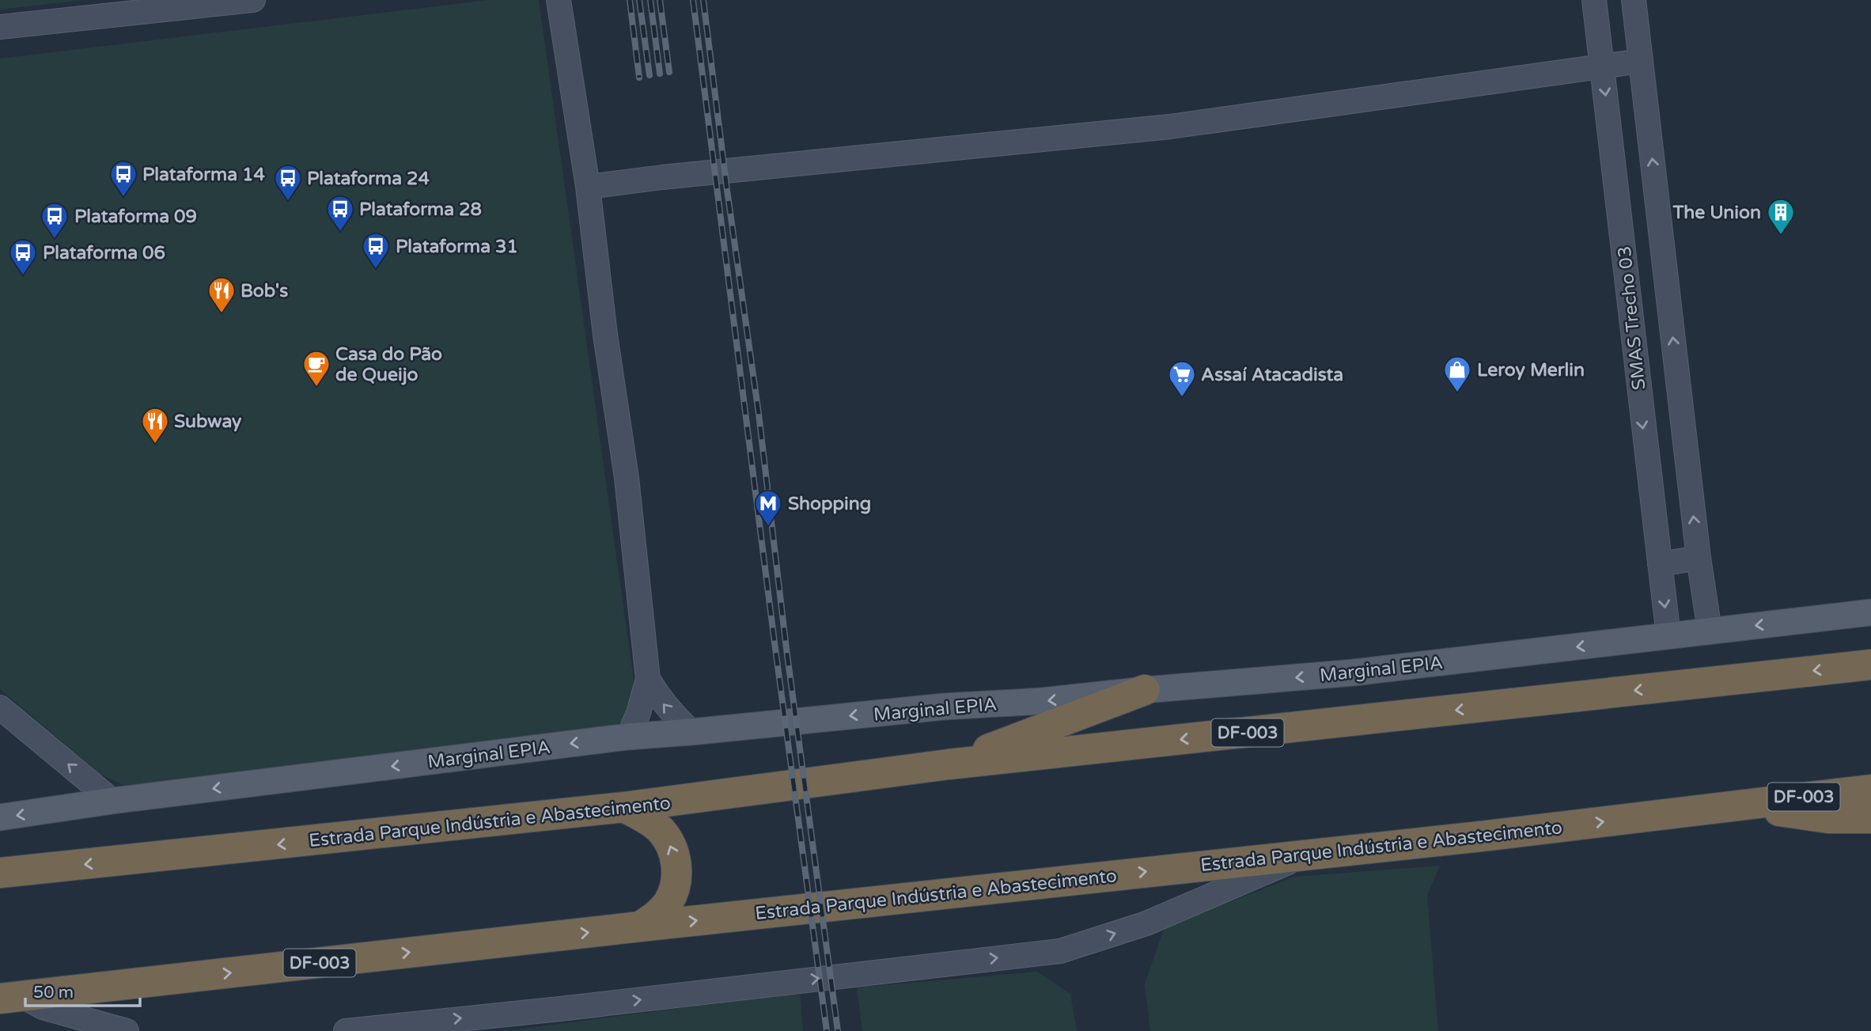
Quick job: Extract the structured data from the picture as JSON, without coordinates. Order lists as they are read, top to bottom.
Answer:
{
  "streets": {
    "highway": ["DF-003", "Estrada Parque Indústria e Abastecimento"],
    "main road": ["Marginal EPIA"],
    "street": ["SMAS Trecho 03"]
  },
  "crossings": [
    ["SMAS Trecho 03", "Marginal EPIA"]
  ],
  "one_way": ["Marginal EPIA"],
  "places": {
    "bus stop": [
      "Plataforma 14",
      "Plataforma 24",
      "Plataforma 28",
      "Plataforma 09",
      "Plataforma 31",
      "Plataforma 06"
    ],
    "building": ["The Union"],
    "restaurant": ["Bob's", "Subway"],
    "cafe": ["Casa do Pão de Queijo"],
    "shop": ["Leroy Merlin"],
    "supermarket": ["Assaí Atacadista"],
    "metro station": ["Shopping"]
  },
  "scale_bar": "50 m"
}
